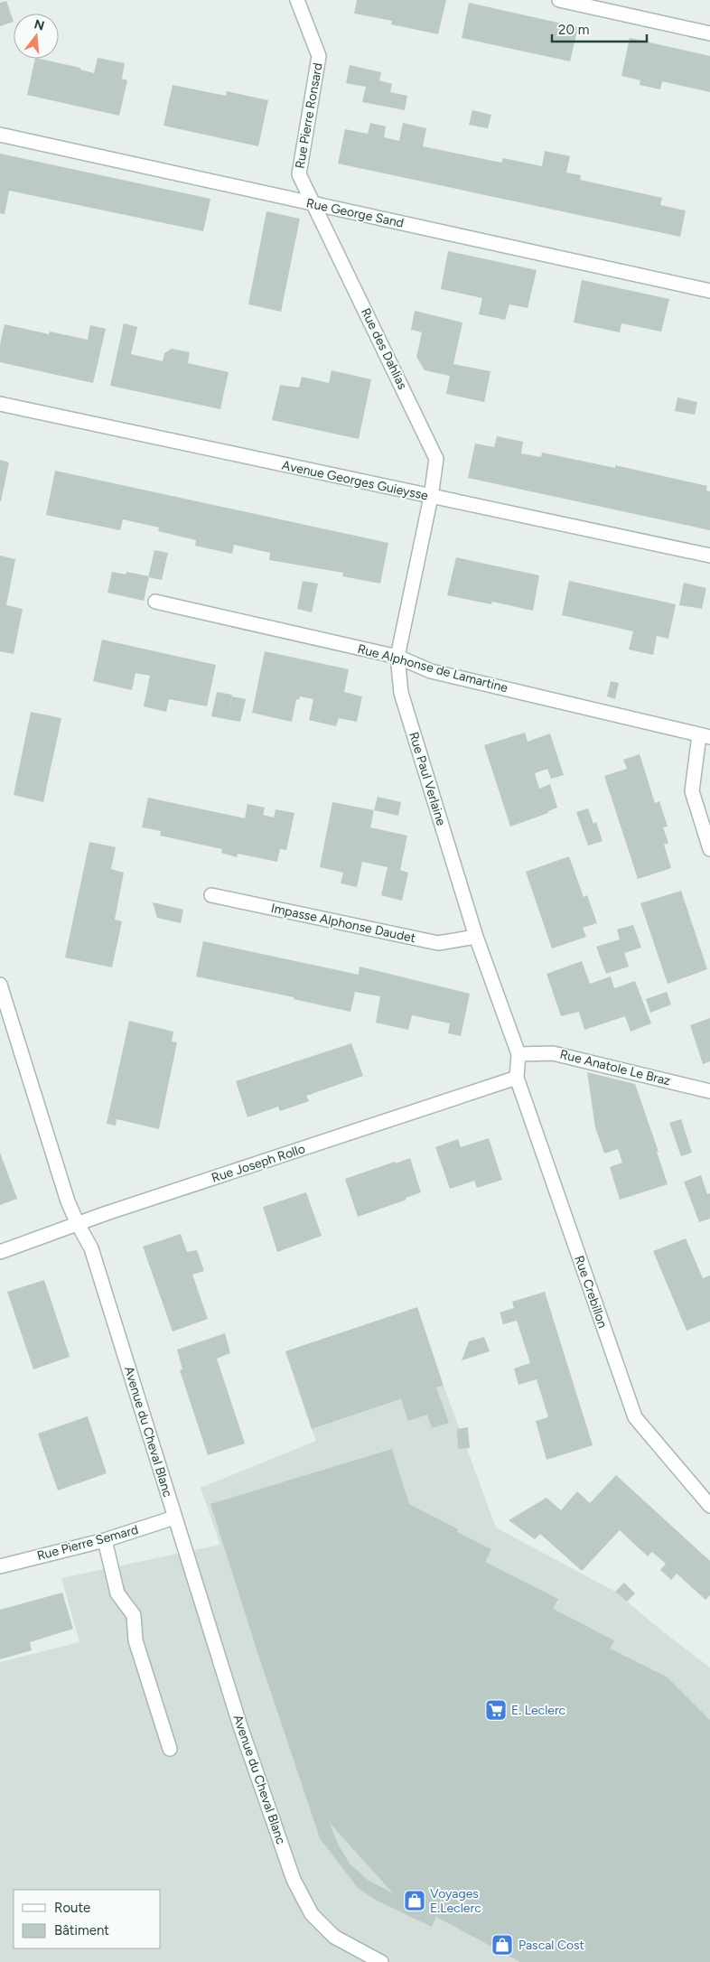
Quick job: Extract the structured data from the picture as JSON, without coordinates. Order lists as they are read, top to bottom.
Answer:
{
  "streets": {
    "street": [
      "Rue Pierre Ronsard",
      "Rue George Sand",
      "Rue des Dahlias",
      "Avenue Georges Guieysse",
      "Rue Alphonse de Lamartine",
      "Rue Paul Verlaine",
      "Impasse Alphonse Daudet",
      "Rue Anatole Le Braz",
      "Rue Joseph Rollo",
      "Rue Crebillon",
      "Avenue du Cheval Blanc",
      "Rue Pierre Semard"
    ]
  },
  "crossings": [
    ["Rue Pierre Ronsard", "Rue George Sand"],
    ["Rue Pierre Ronsard", "Rue des Dahlias"],
    ["Rue George Sand", "Rue des Dahlias"],
    ["Rue des Dahlias", "Avenue Georges Guieysse"],
    ["Rue des Dahlias", "Rue Paul Verlaine"],
    ["Avenue Georges Guieysse", "Rue Paul Verlaine"],
    ["Rue Alphonse de Lamartine", "Rue Paul Verlaine"],
    ["Rue Paul Verlaine", "Impasse Alphonse Daudet"],
    ["Rue Paul Verlaine", "Rue Anatole Le Braz"],
    ["Rue Paul Verlaine", "Rue Crebillon"],
    ["Rue Anatole Le Braz", "Rue Crebillon"],
    ["Rue Joseph Rollo", "Rue Crebillon"],
    ["Rue Joseph Rollo", "Avenue du Cheval Blanc"],
    ["Avenue du Cheval Blanc", "Rue Pierre Semard"]
  ],
  "places": {
    "supermarket": ["E. Leclerc"],
    "shop": ["Voyages E.Leclerc", "Pascal Cost"]
  },
  "legend": ["Route", "Bâtiment"],
  "scale_bar": "20 m",
  "north": "top"
}
